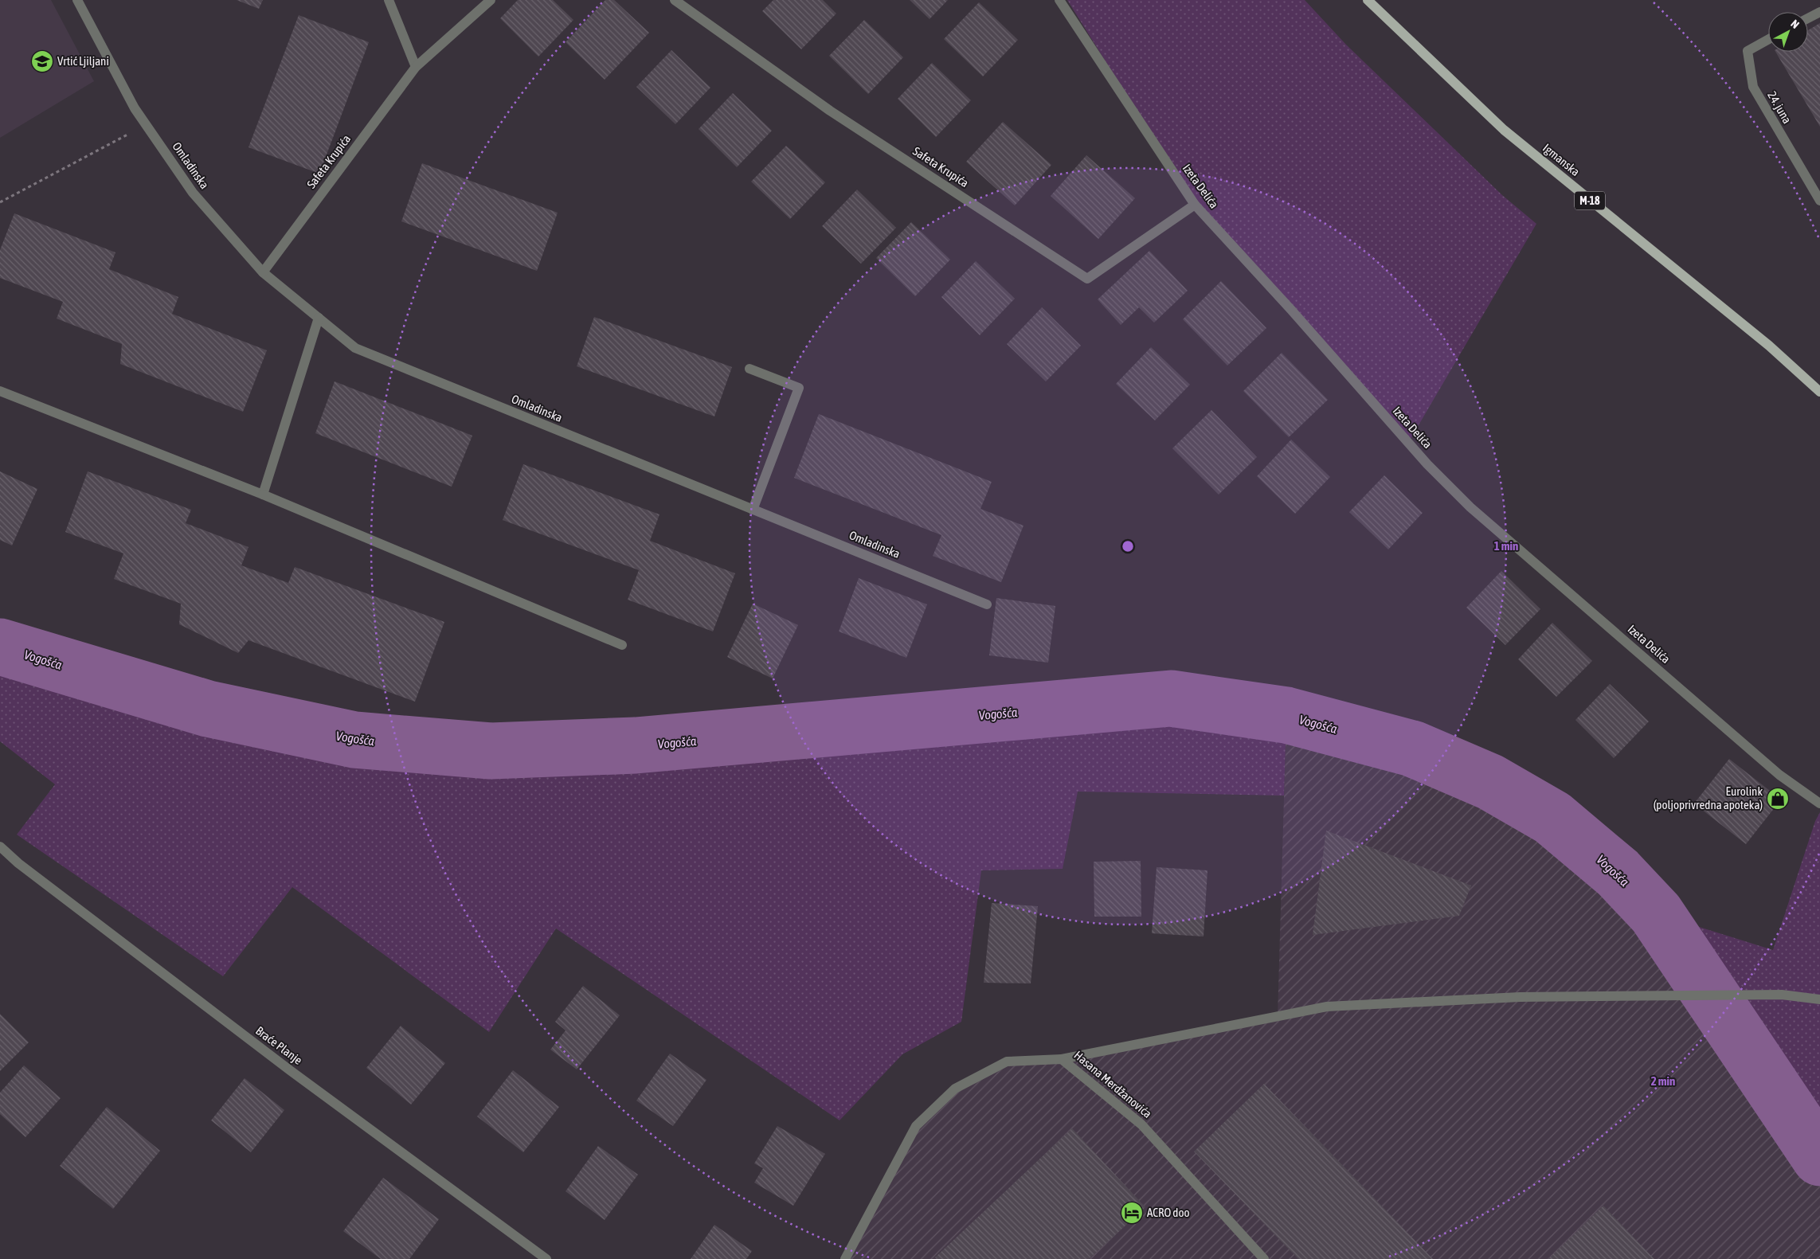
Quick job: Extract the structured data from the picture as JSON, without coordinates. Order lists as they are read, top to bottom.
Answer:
{
  "streets": {
    "main road": ["Igmanska", "M-18"],
    "street": [
      "24. juna",
      "Safeta Krupića",
      "Omladinska",
      "Izeta Delića",
      "Braće Planje",
      "Hasana Merdžanovića"
    ]
  },
  "crossings": [
    ["Safeta Krupića", "Omladinska"],
    ["Safeta Krupića", "Izeta Delića"]
  ],
  "water": ["Vogošća"],
  "places": {
    "school or university": ["Vrtić Ljiljani"],
    "shop": ["Eurolink (poljoprivredna apoteka)"],
    "hotel": ["ACRO doo"]
  },
  "north": "top right",
  "rings": ["1 min", "2 min"]
}
